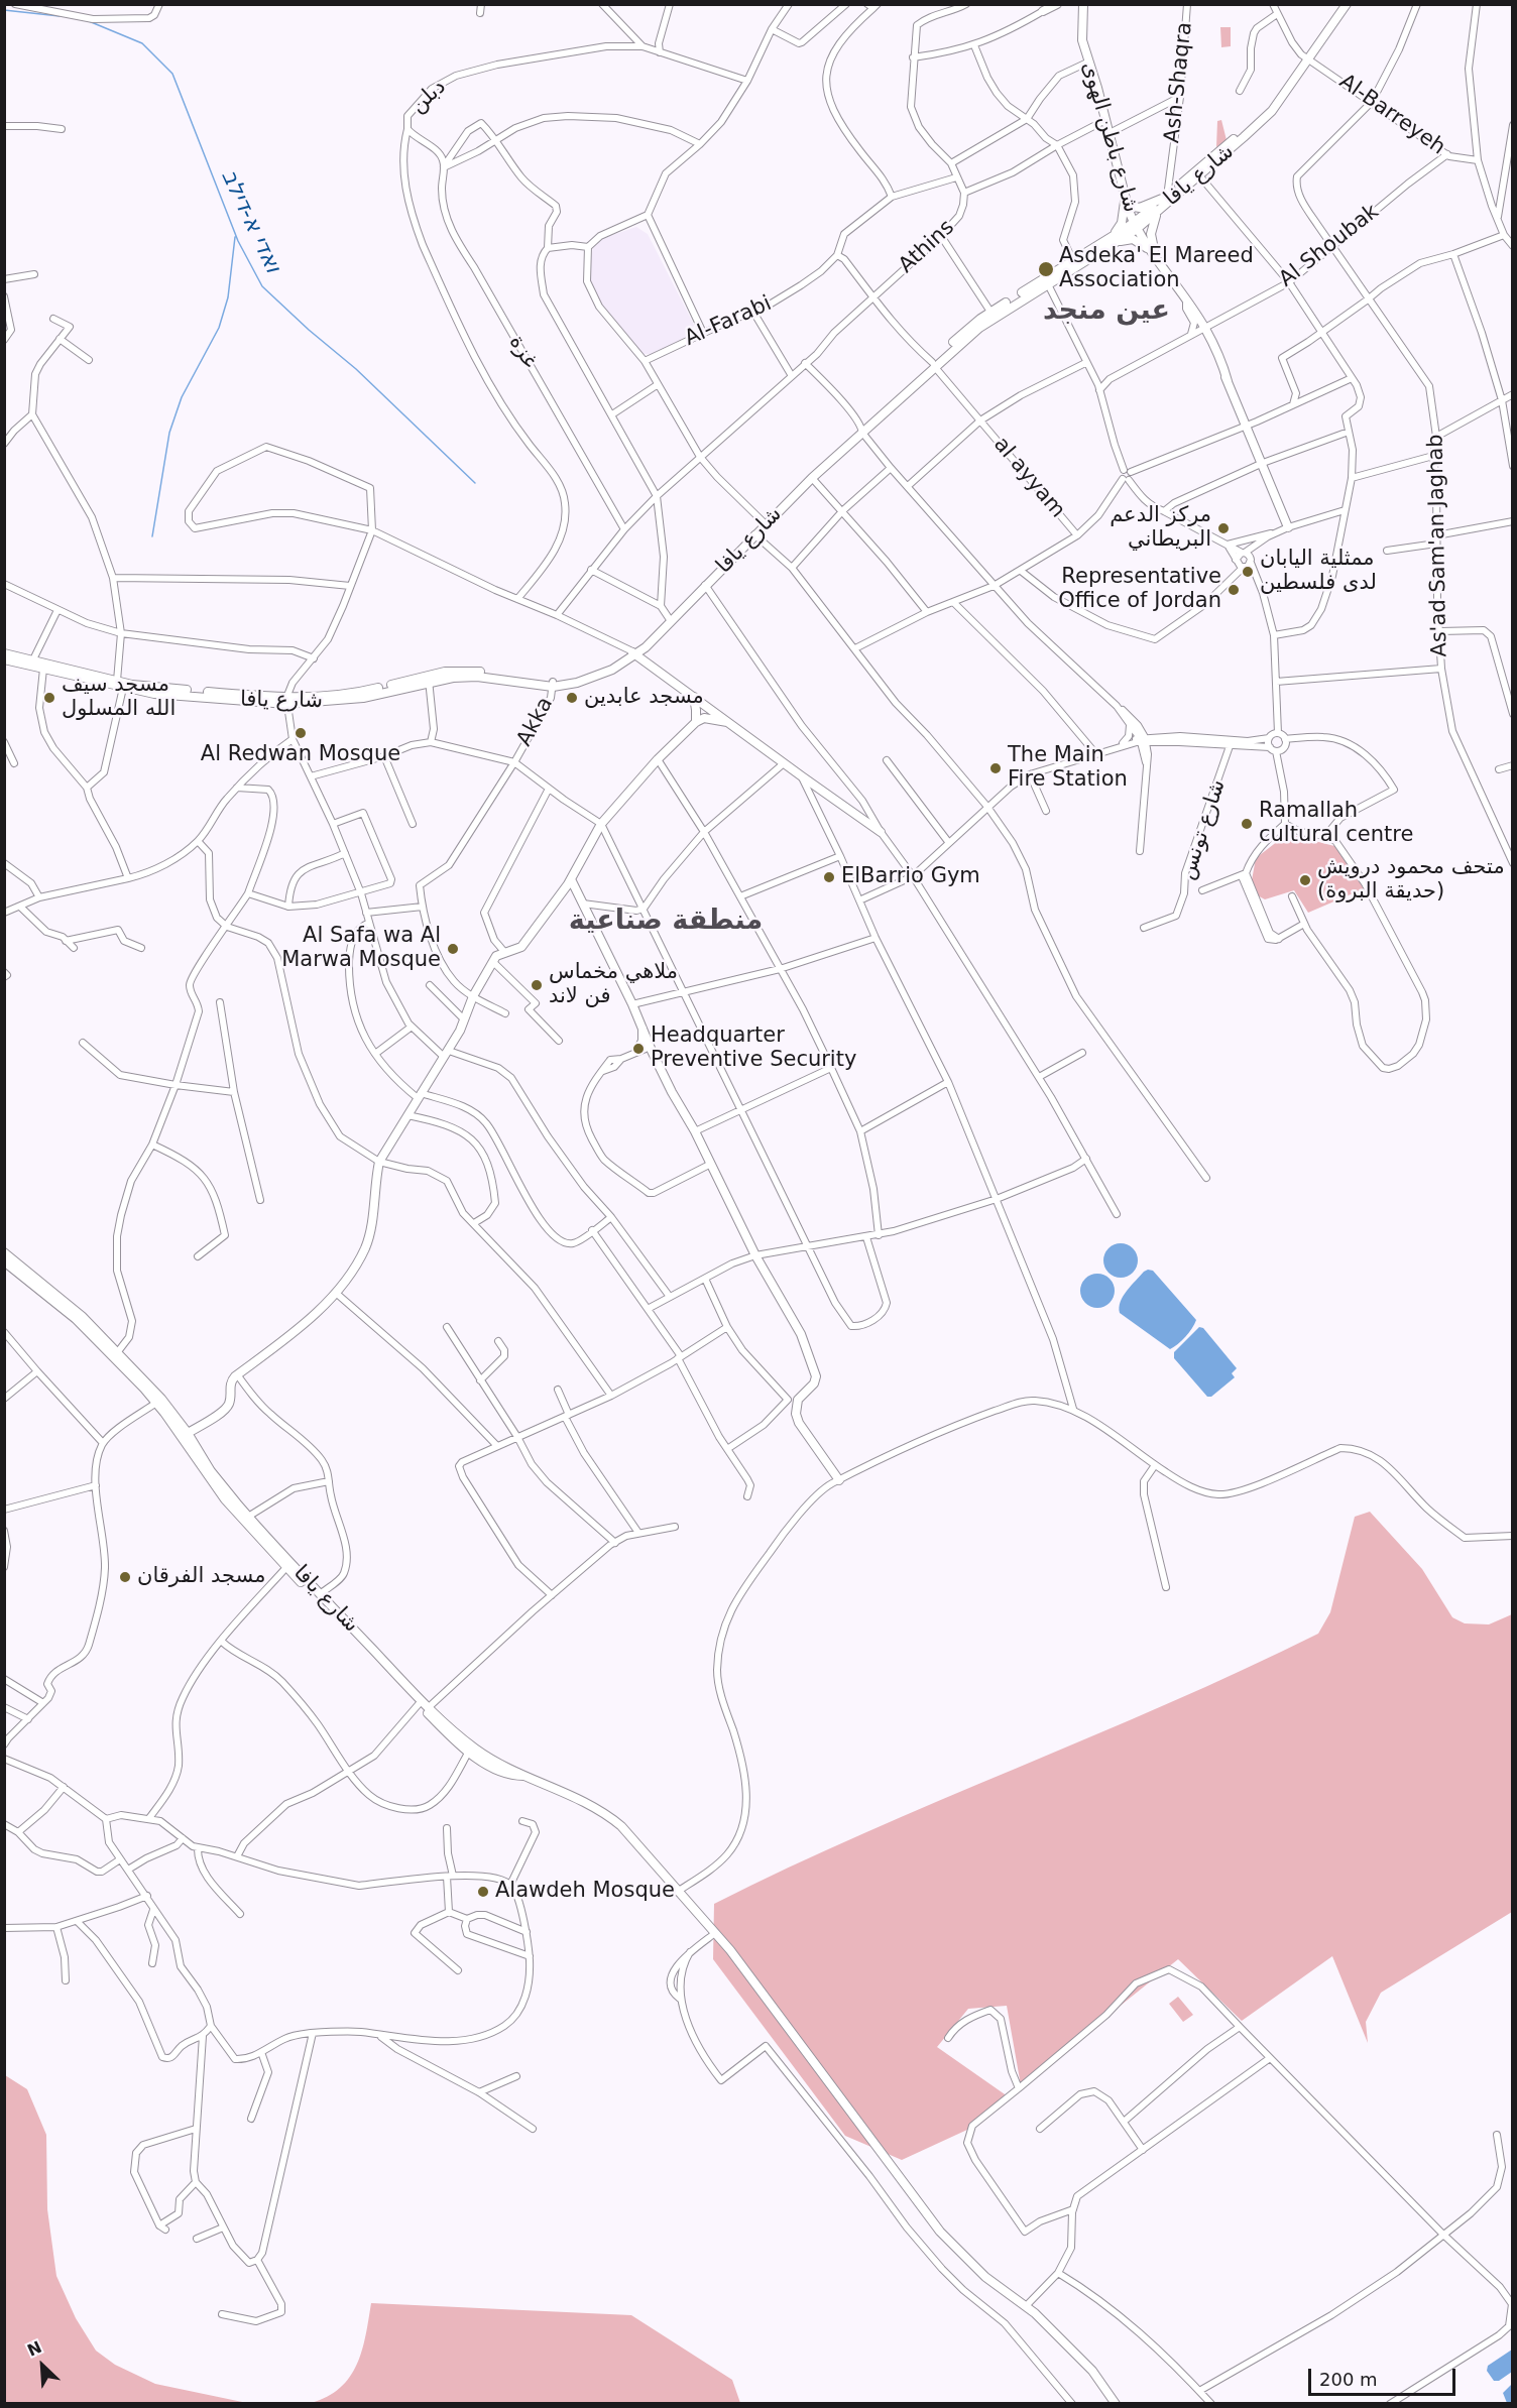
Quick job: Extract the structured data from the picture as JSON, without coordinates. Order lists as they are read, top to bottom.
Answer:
{
  "streets": {
    "street": [
      "Ash-Shaqra",
      "دبلن",
      "Al-Barreyeh",
      "شارع باطن الهوى",
      "شارع يافا",
      "Al Shoubak",
      "Athins",
      "Al-Farabi",
      "غزة",
      "al ayyam",
      "As'ad Sam'an Jaghab",
      "Akka",
      "شارع تونس"
    ]
  },
  "crossings": [
    ["Ash-Shaqra", "شارع يافا"],
    ["دبلن", "غزة"],
    ["Al-Barreyeh", "شارع يافا"],
    ["Al-Barreyeh", "Al Shoubak"],
    ["Al-Barreyeh", "As'ad Sam'an Jaghab"],
    ["شارع باطن الهوى", "شارع يافا"],
    ["شارع باطن الهوى", "Al Shoubak"],
    ["شارع يافا", "Al Shoubak"],
    ["شارع يافا", "al ayyam"],
    ["شارع يافا", "Akka"],
    ["Al Shoubak", "As'ad Sam'an Jaghab"],
    ["Athins", "غزة"],
    ["Athins", "al ayyam"],
    ["Al-Farabi", "al ayyam"]
  ],
  "districts": ["عين منجد", "منطقة صناعية"],
  "water": ["ואדי א-דילב"],
  "places": [
    "Asdeka' El Mareed Association",
    "مركز الدعم البريطاني",
    "ممثلية اليابان لدى فلسطين",
    "Representative Office of Jordan",
    "مسجد سيف الله المسلول",
    "مسجد عابدين",
    "Al Redwan Mosque",
    "The Main Fire Station",
    "Ramallah cultural centre",
    "ElBarrio Gym",
    "متحف محمود درويش (حديقة البروة)",
    "Al Safa wa Al Marwa Mosque",
    "ملاهي مخماس فن لاند",
    "Headquarter Preventive Security",
    "مسجد الفرقان",
    "Alawdeh Mosque"
  ],
  "scale_bar": "200 m",
  "north": "top left"
}
